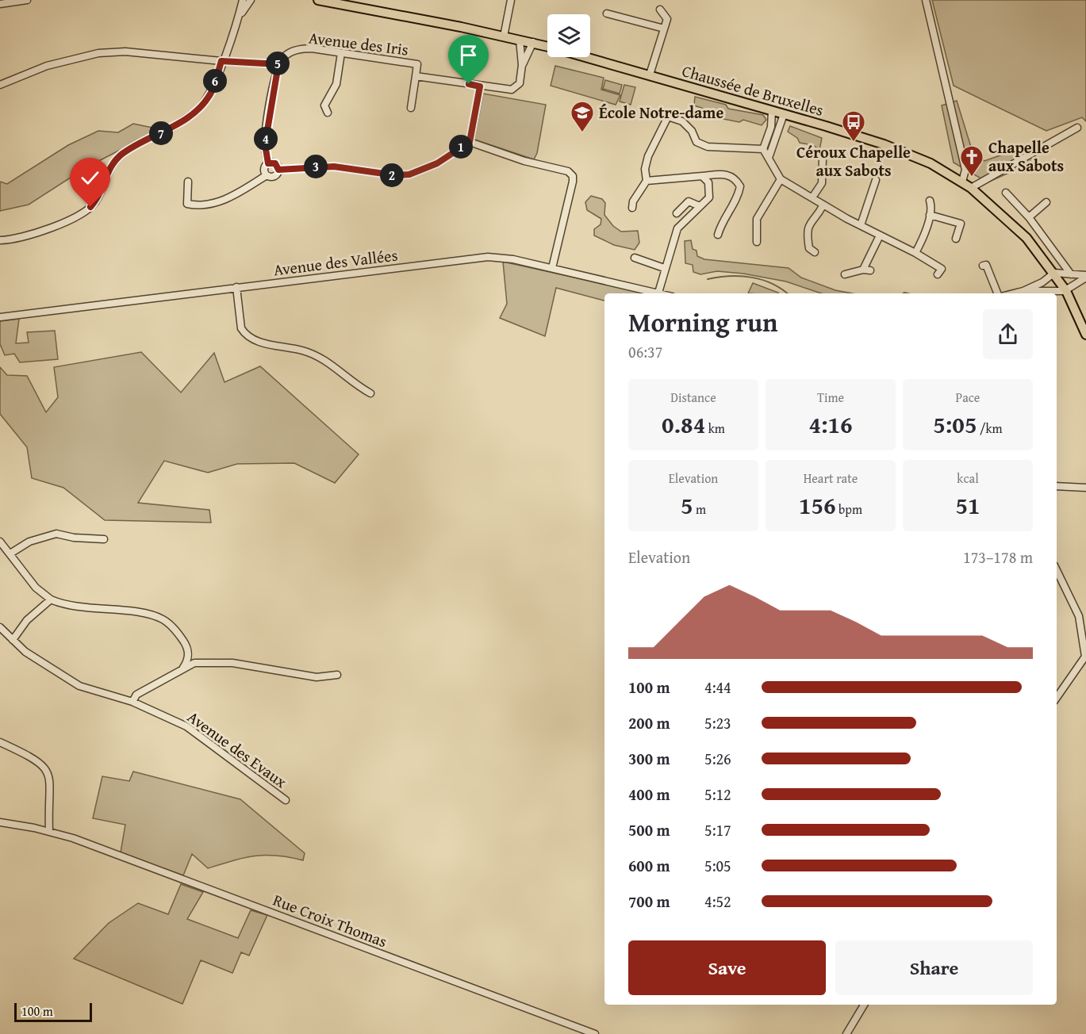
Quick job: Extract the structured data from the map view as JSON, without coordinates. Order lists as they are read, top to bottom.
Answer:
{
  "streets": {
    "main road": ["Chaussée de Bruxelles"],
    "street": [
      "Avenue des Iris",
      "Avenue des Vallées",
      "Avenue des Evaux",
      "Rue Croix Thomas"
    ]
  },
  "crossings": [
    ["Avenue des Iris", "Chaussée de Bruxelles"]
  ],
  "places": {
    "school or university": ["École Notre-dame"],
    "bus stop": ["Céroux Chapelle aux Sabots"],
    "church": ["Chapelle aux Sabots"]
  },
  "scale_bar": "100 m",
  "page": {
    "pins": [
      "5",
      "6",
      "7",
      "4",
      "1",
      "3",
      "2"
    ],
    "heading": ["Morning run", "06:37"],
    "stats": [
      ["Distance", "0.84 km"],
      ["Time", "4:16"],
      ["Pace", "5:05 /km"],
      ["Elevation", "5 m"],
      ["Heart rate", "156 bpm"],
      ["kcal", "51"]
    ],
    "chart": ["Elevation", "173–178 m"],
    "list": [
      {
        "name": "100 m",
        "note": "4:44"
      },
      {
        "name": "200 m",
        "note": "5:23"
      },
      {
        "name": "300 m",
        "note": "5:26"
      },
      {
        "name": "400 m",
        "note": "5:12"
      },
      {
        "name": "500 m",
        "note": "5:17"
      },
      {
        "name": "600 m",
        "note": "5:05"
      },
      {
        "name": "700 m",
        "note": "4:52"
      }
    ],
    "buttons": ["Save", "Share"],
    "scale": "100 m"
  }
}
